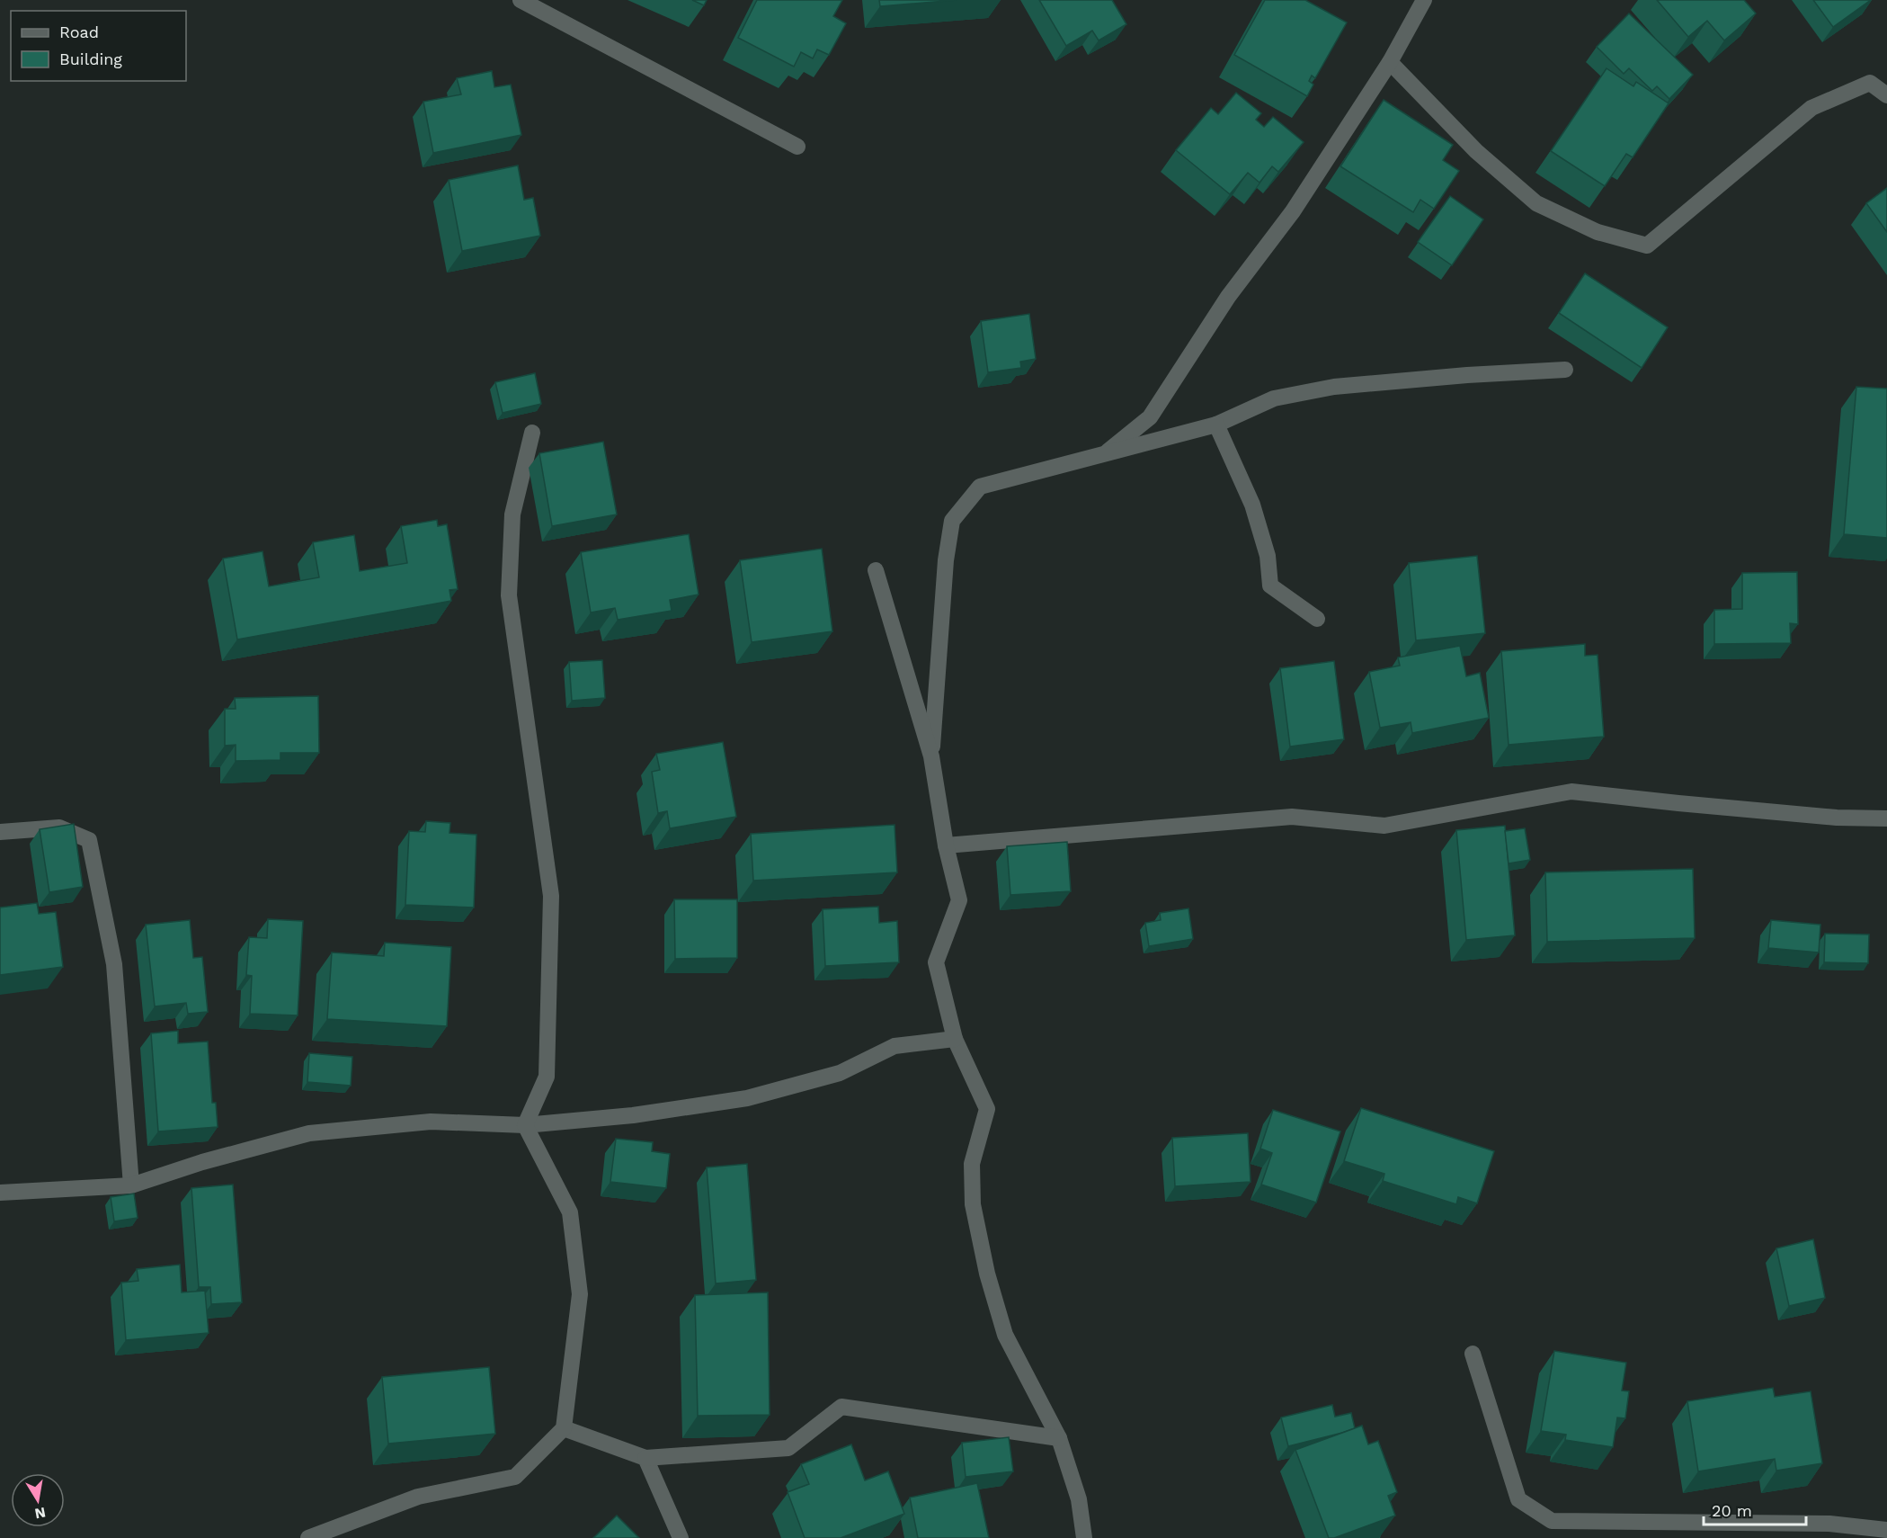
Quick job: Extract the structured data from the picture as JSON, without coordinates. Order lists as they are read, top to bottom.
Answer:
{
  "legend": ["Road", "Building"],
  "scale_bar": "20 m",
  "north": "bottom"
}
